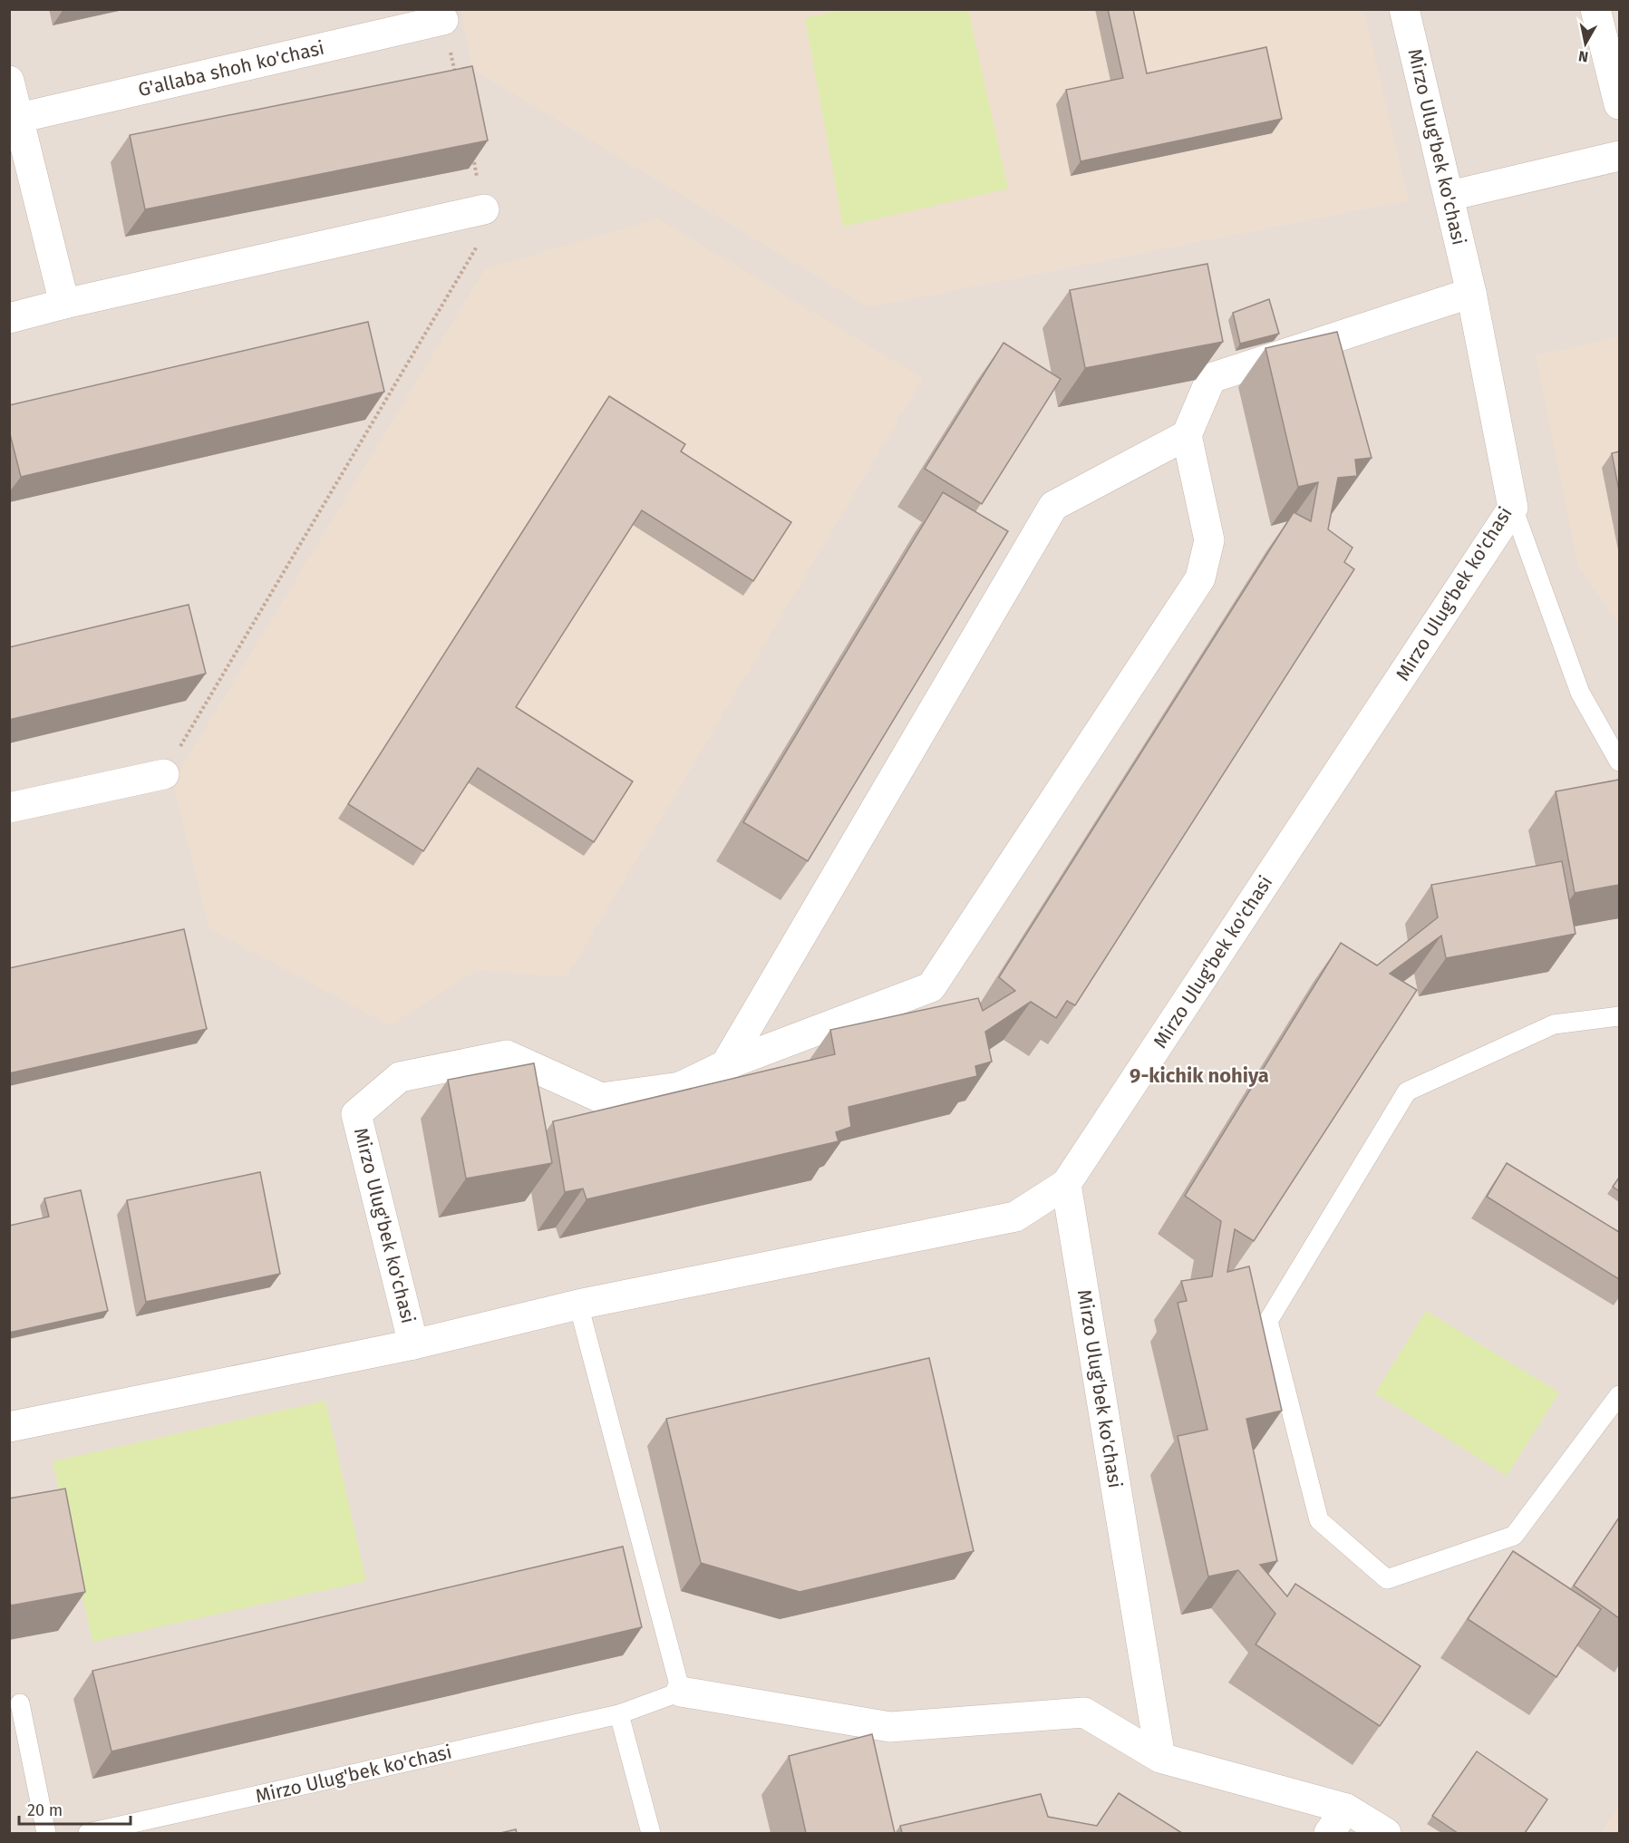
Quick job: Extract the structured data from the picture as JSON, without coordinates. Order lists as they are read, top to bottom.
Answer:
{
  "streets": {
    "street": ["G'allaba shoh ko'chasi", "Mirzo Ulug'bek ko'chasi"]
  },
  "districts": ["9-kichik nohiya"],
  "scale_bar": "20 m",
  "north": "bottom"
}
